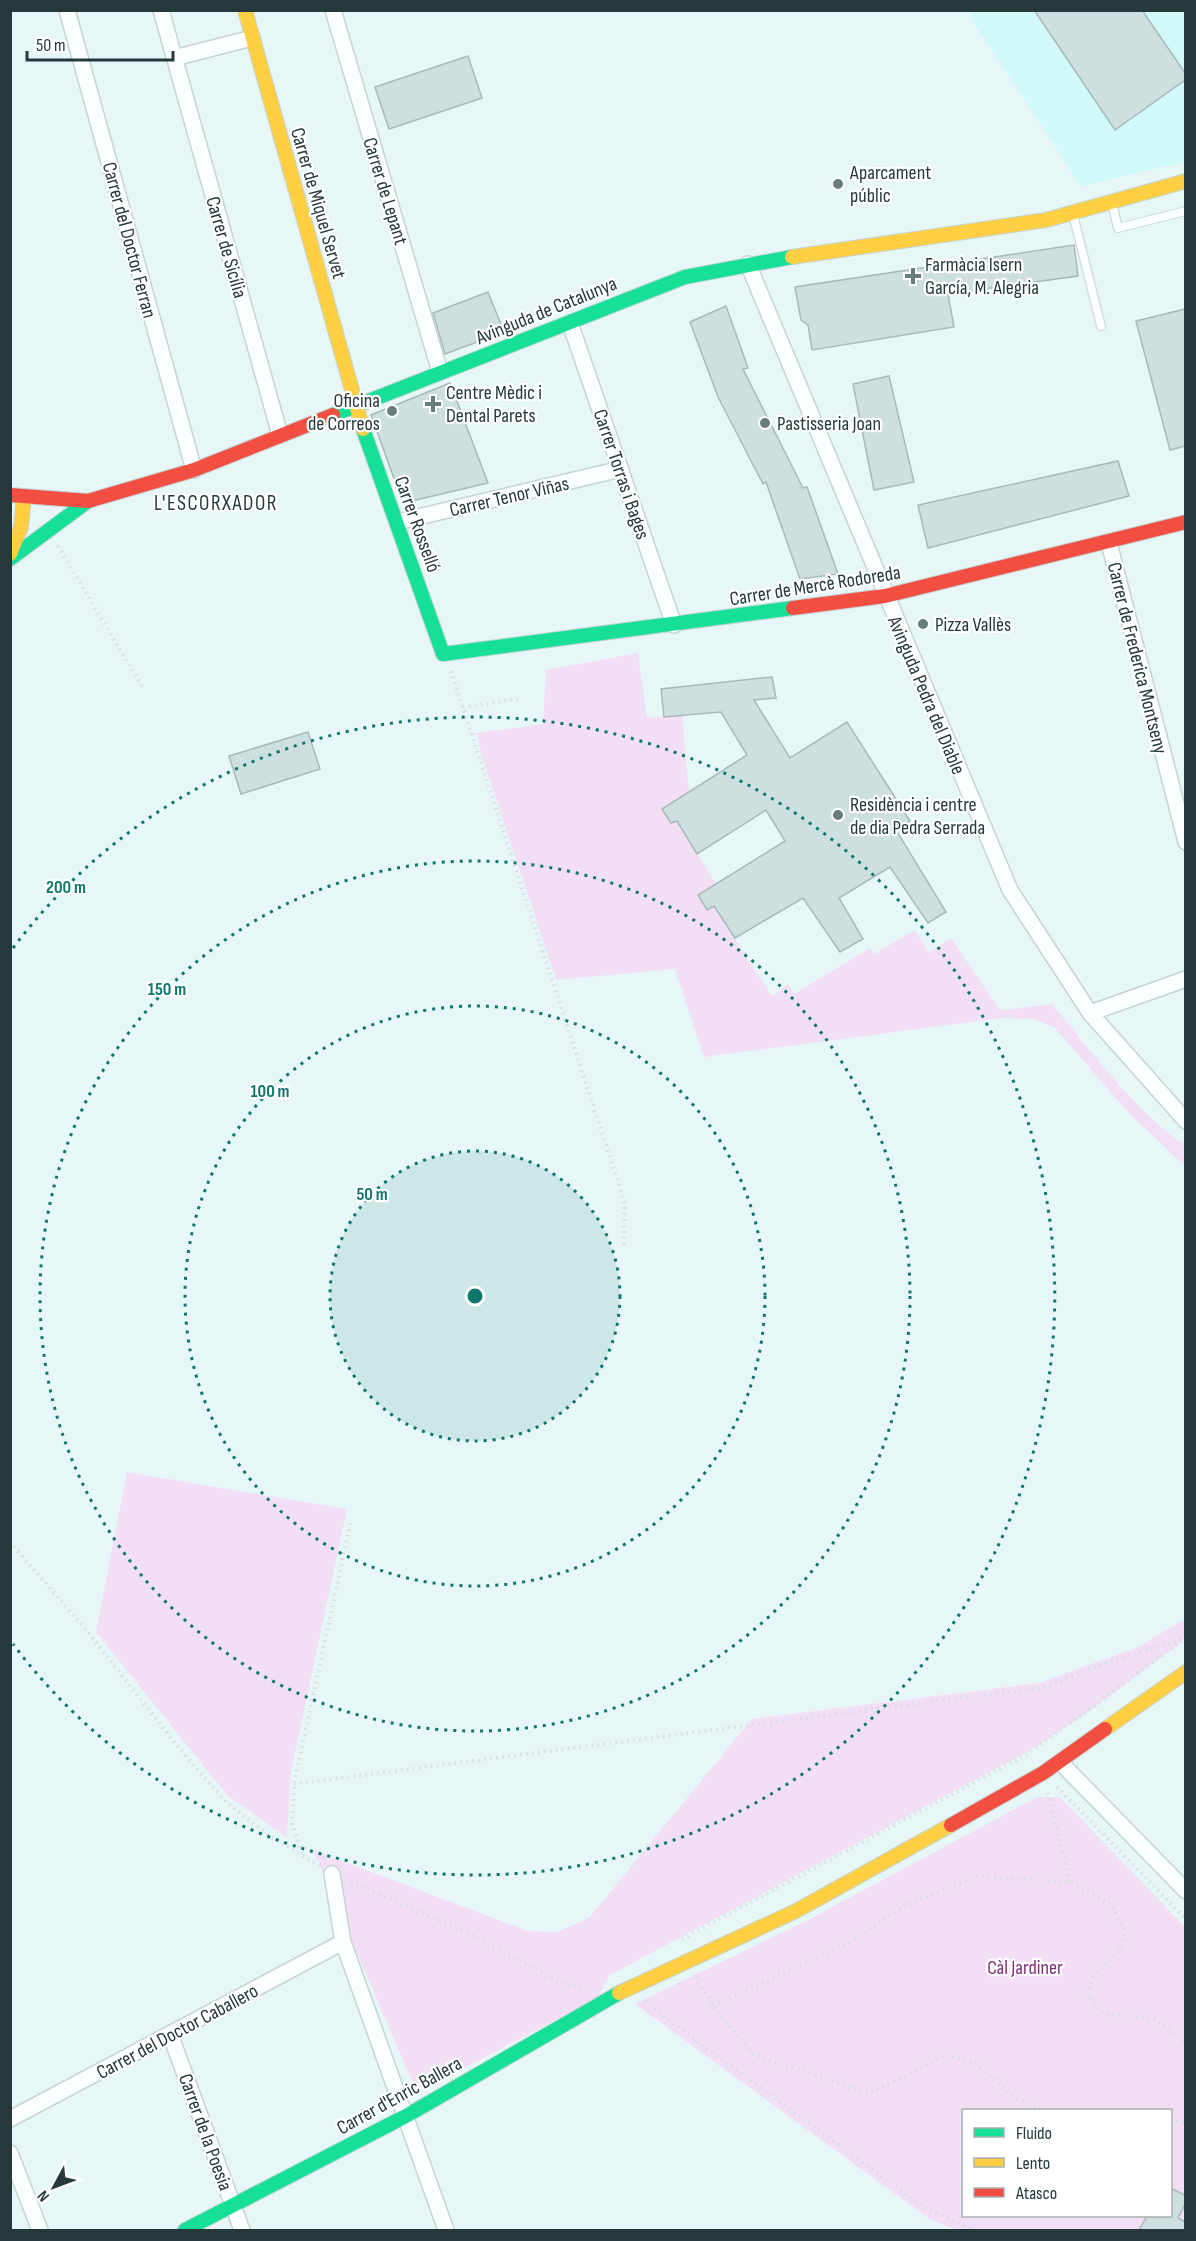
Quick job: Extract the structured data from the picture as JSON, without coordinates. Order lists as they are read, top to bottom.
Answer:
{
  "streets": {
    "street": [
      "Carrer de Lepant",
      "Carrer de Miquel Servet",
      "Carrer del Doctor Ferran",
      "Carrer de Sicília",
      "Avinguda de Catalunya",
      "Carrer Torras i Bages",
      "Carrer Tenor Viñas",
      "Carrer Rosselló",
      "Carrer de Mercè Rodoreda",
      "Carrer de Frederica Montseny",
      "Avinguda Pedra del Diable",
      "Carrer del Doctor Caballero",
      "Carrer d'Enric Ballera",
      "Carrer de la Poesia"
    ]
  },
  "crossings": [
    ["Carrer de Lepant", "Avinguda de Catalunya"],
    ["Carrer de Miquel Servet", "Avinguda de Catalunya"],
    ["Carrer de Miquel Servet", "Carrer Rosselló"],
    ["Carrer del Doctor Ferran", "Avinguda de Catalunya"],
    ["Carrer de Sicília", "Avinguda de Catalunya"],
    ["Avinguda de Catalunya", "Carrer Torras i Bages"],
    ["Avinguda de Catalunya", "Carrer Rosselló"],
    ["Avinguda de Catalunya", "Avinguda Pedra del Diable"],
    ["Carrer Torras i Bages", "Carrer Tenor Viñas"],
    ["Carrer Torras i Bages", "Carrer de Mercè Rodoreda"],
    ["Carrer Tenor Viñas", "Carrer Rosselló"],
    ["Carrer Rosselló", "Carrer de Mercè Rodoreda"],
    ["Carrer de Mercè Rodoreda", "Carrer de Frederica Montseny"],
    ["Carrer de Mercè Rodoreda", "Avinguda Pedra del Diable"],
    ["Carrer del Doctor Caballero", "Carrer de la Poesia"],
    ["Carrer d'Enric Ballera", "Carrer de la Poesia"]
  ],
  "districts": ["L'ESCORXADOR"],
  "parks": ["Càl Jardiner"],
  "places": {
    "other": [
      "Aparcament públic",
      "Oficina de Correos",
      "Pastisseria Joan",
      "Pizza Vallès",
      "Residència i centre de dia Pedra Serrada"
    ],
    "health": ["Farmàcia Isern García, M. Alegria", "Centre Mèdic i Dental Parets"]
  },
  "legend": ["Fluido", "Lento", "Atasco"],
  "scale_bar": "50 m",
  "north": "bottom left",
  "rings": [
    "200 m",
    "150 m",
    "100 m",
    "50 m"
  ]
}
